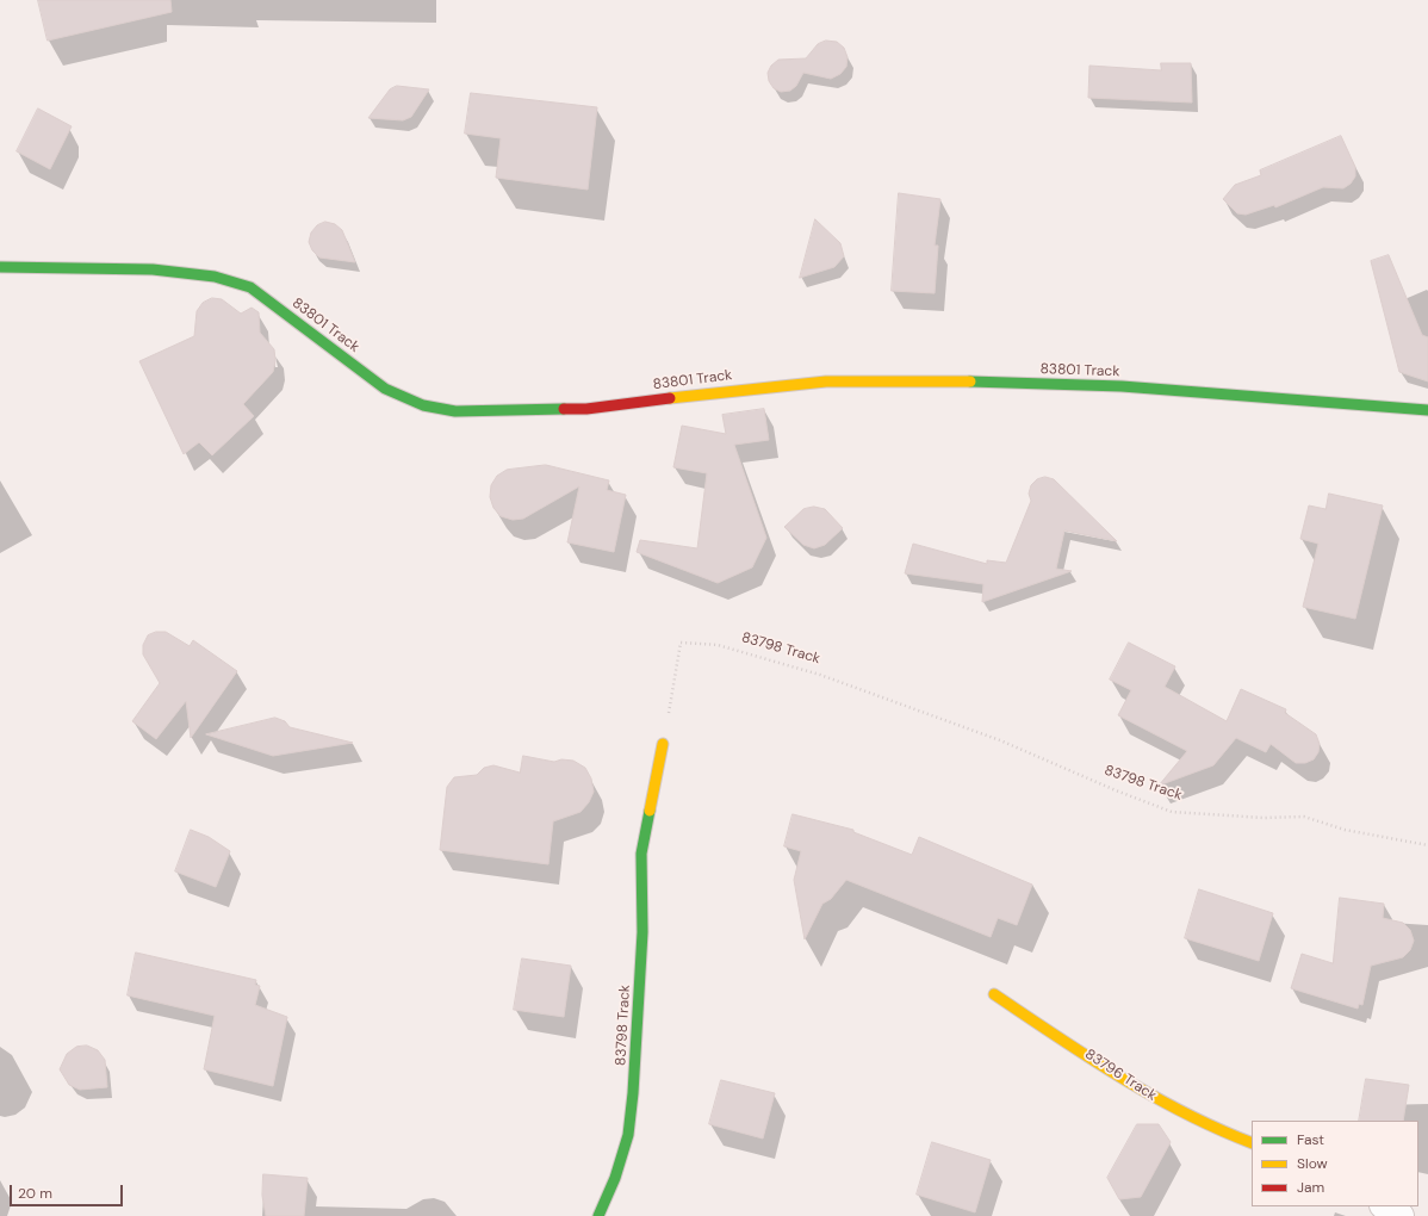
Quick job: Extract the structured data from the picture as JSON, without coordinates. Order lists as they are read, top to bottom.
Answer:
{
  "streets": {
    "street": ["83801 Track", "83798 Track", "83796 Track"]
  },
  "legend": ["Fast", "Slow", "Jam"],
  "scale_bar": "20 m"
}
